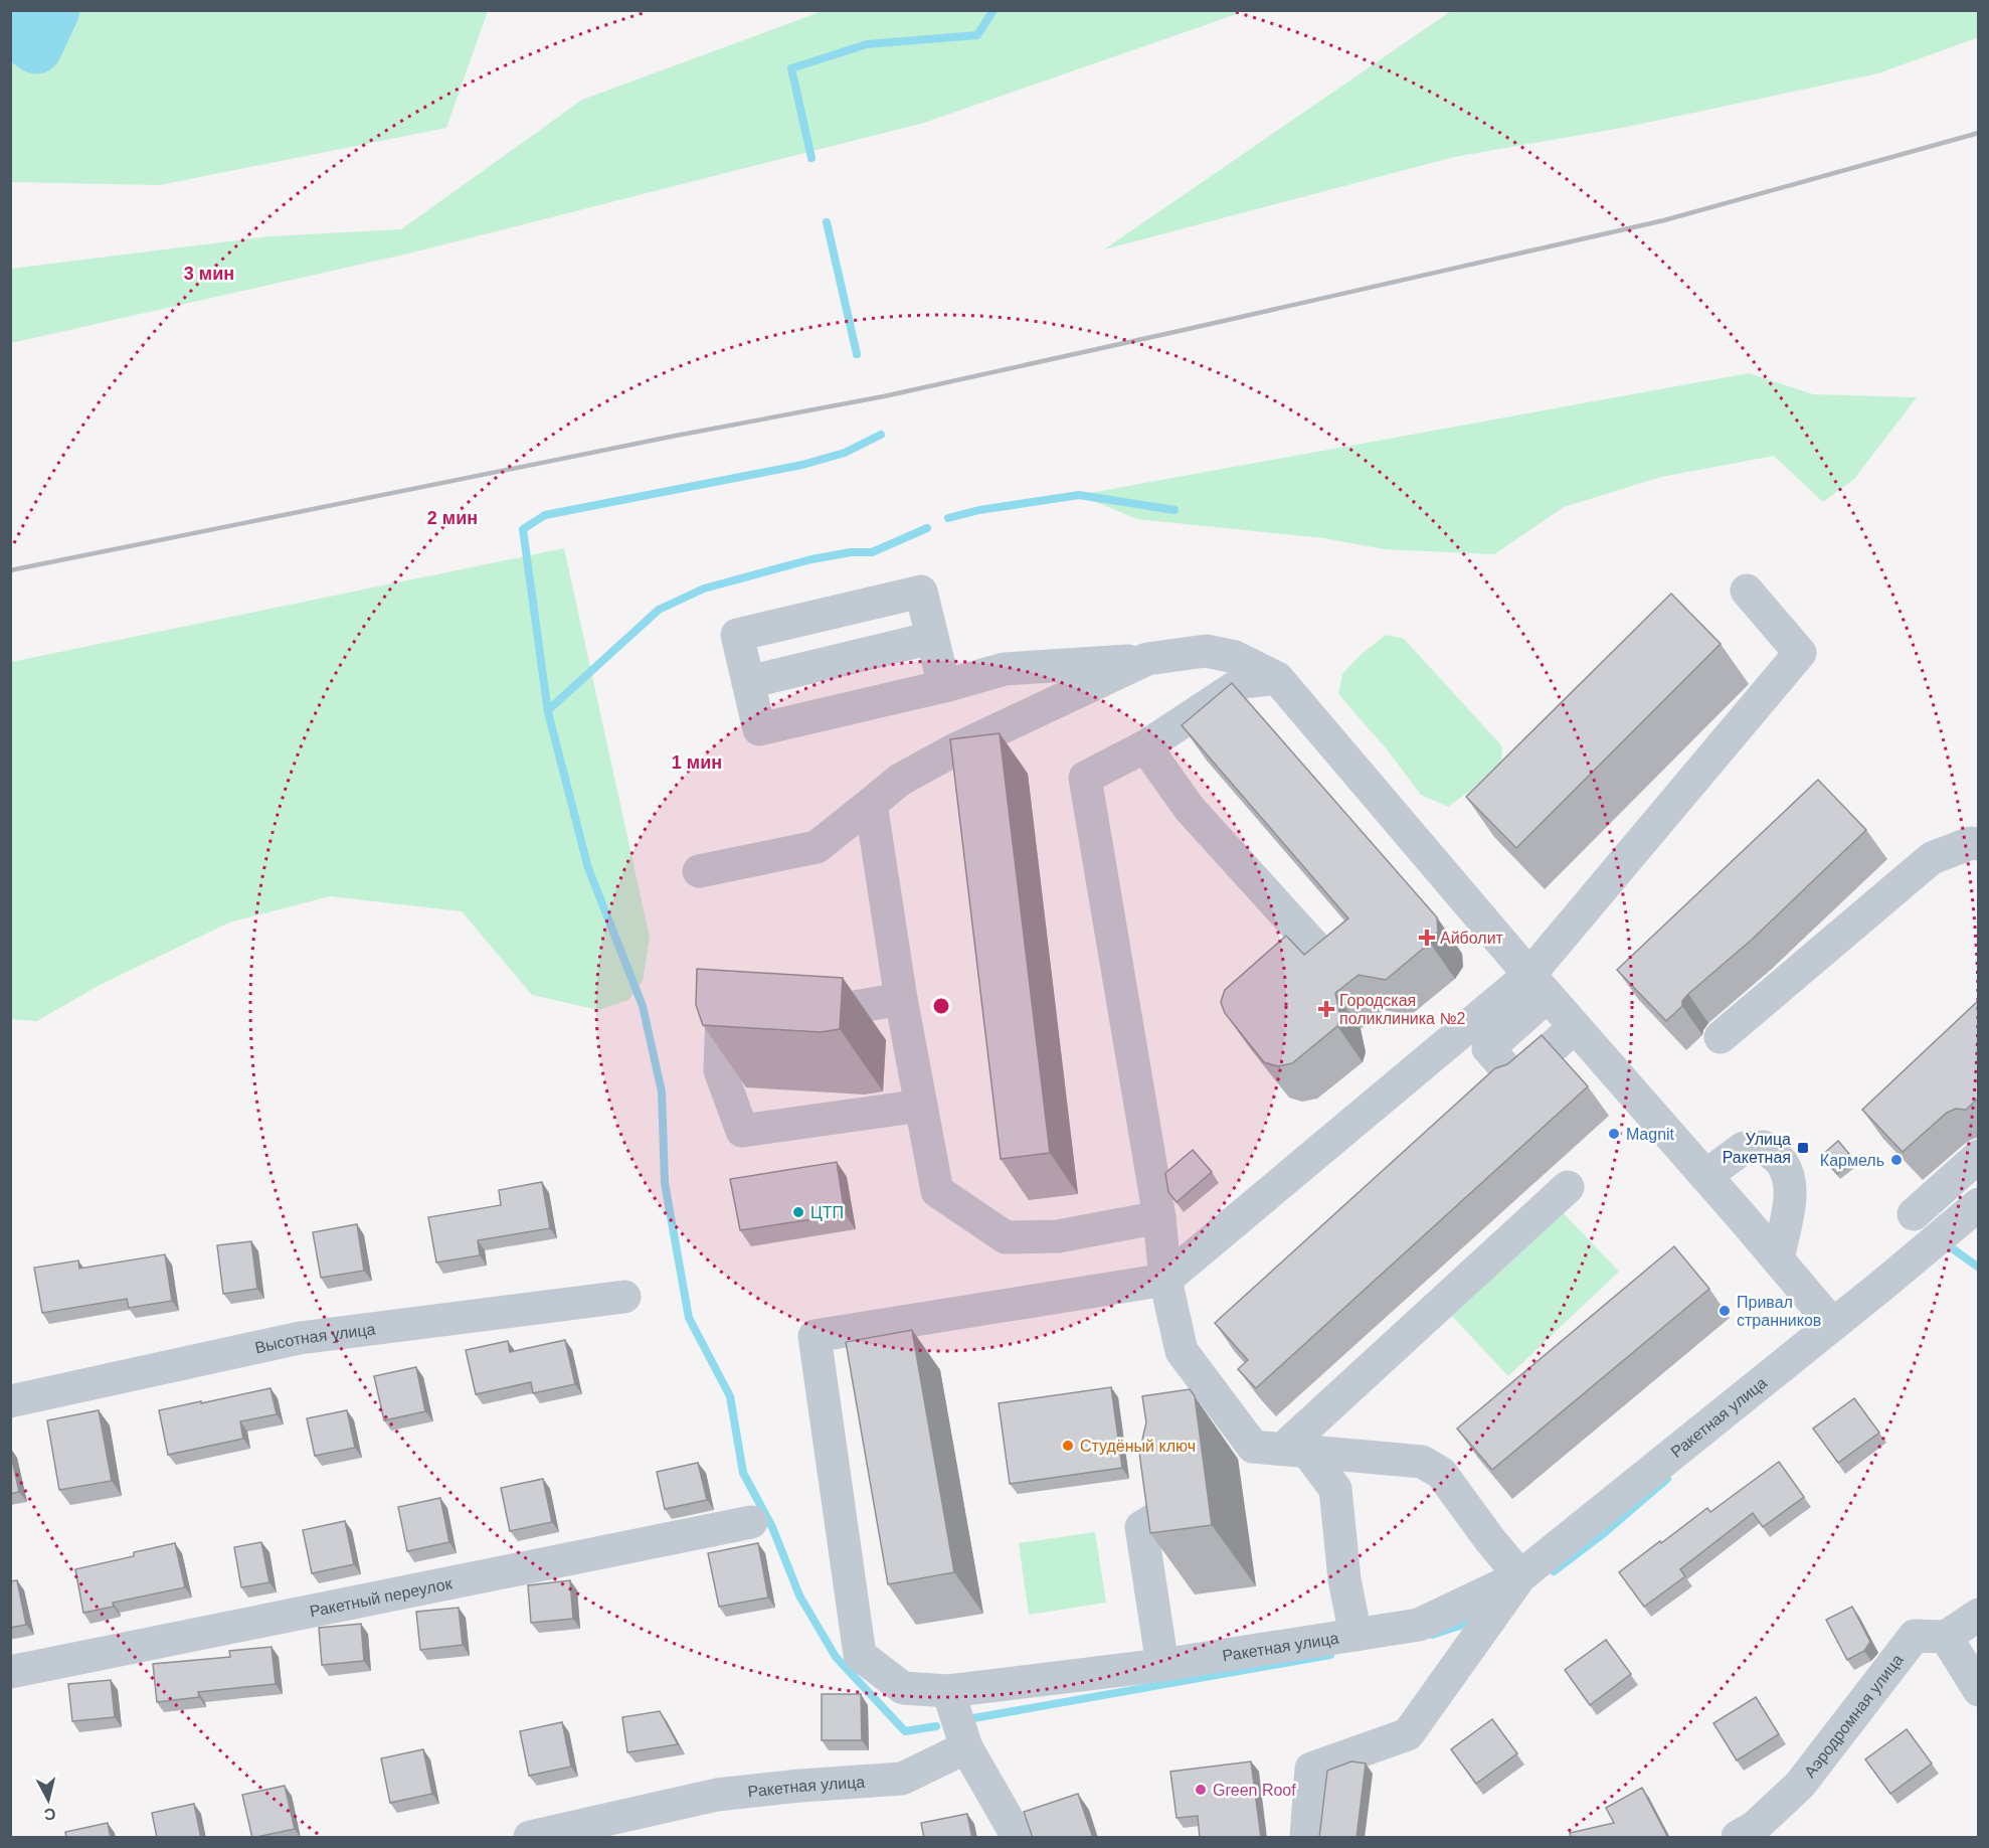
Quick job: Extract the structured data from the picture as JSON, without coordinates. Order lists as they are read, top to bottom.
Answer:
{
  "streets": {
    "street": [
      "Высотная улица",
      "Ракетная улица",
      "Ракетный переулок",
      "Аэродромная улица"
    ]
  },
  "places": {
    "health": ["Айболит", "Городская поликлиника №2"],
    "other": [
      "Magnit",
      "Кармель",
      "ЦТП",
      "Привал странников",
      "Студёный ключ",
      "Green Roof"
    ],
    "transit": ["Улица Ракетная"]
  },
  "north": "bottom",
  "rings": ["3 мин", "2 мин", "1 мин"]
}
